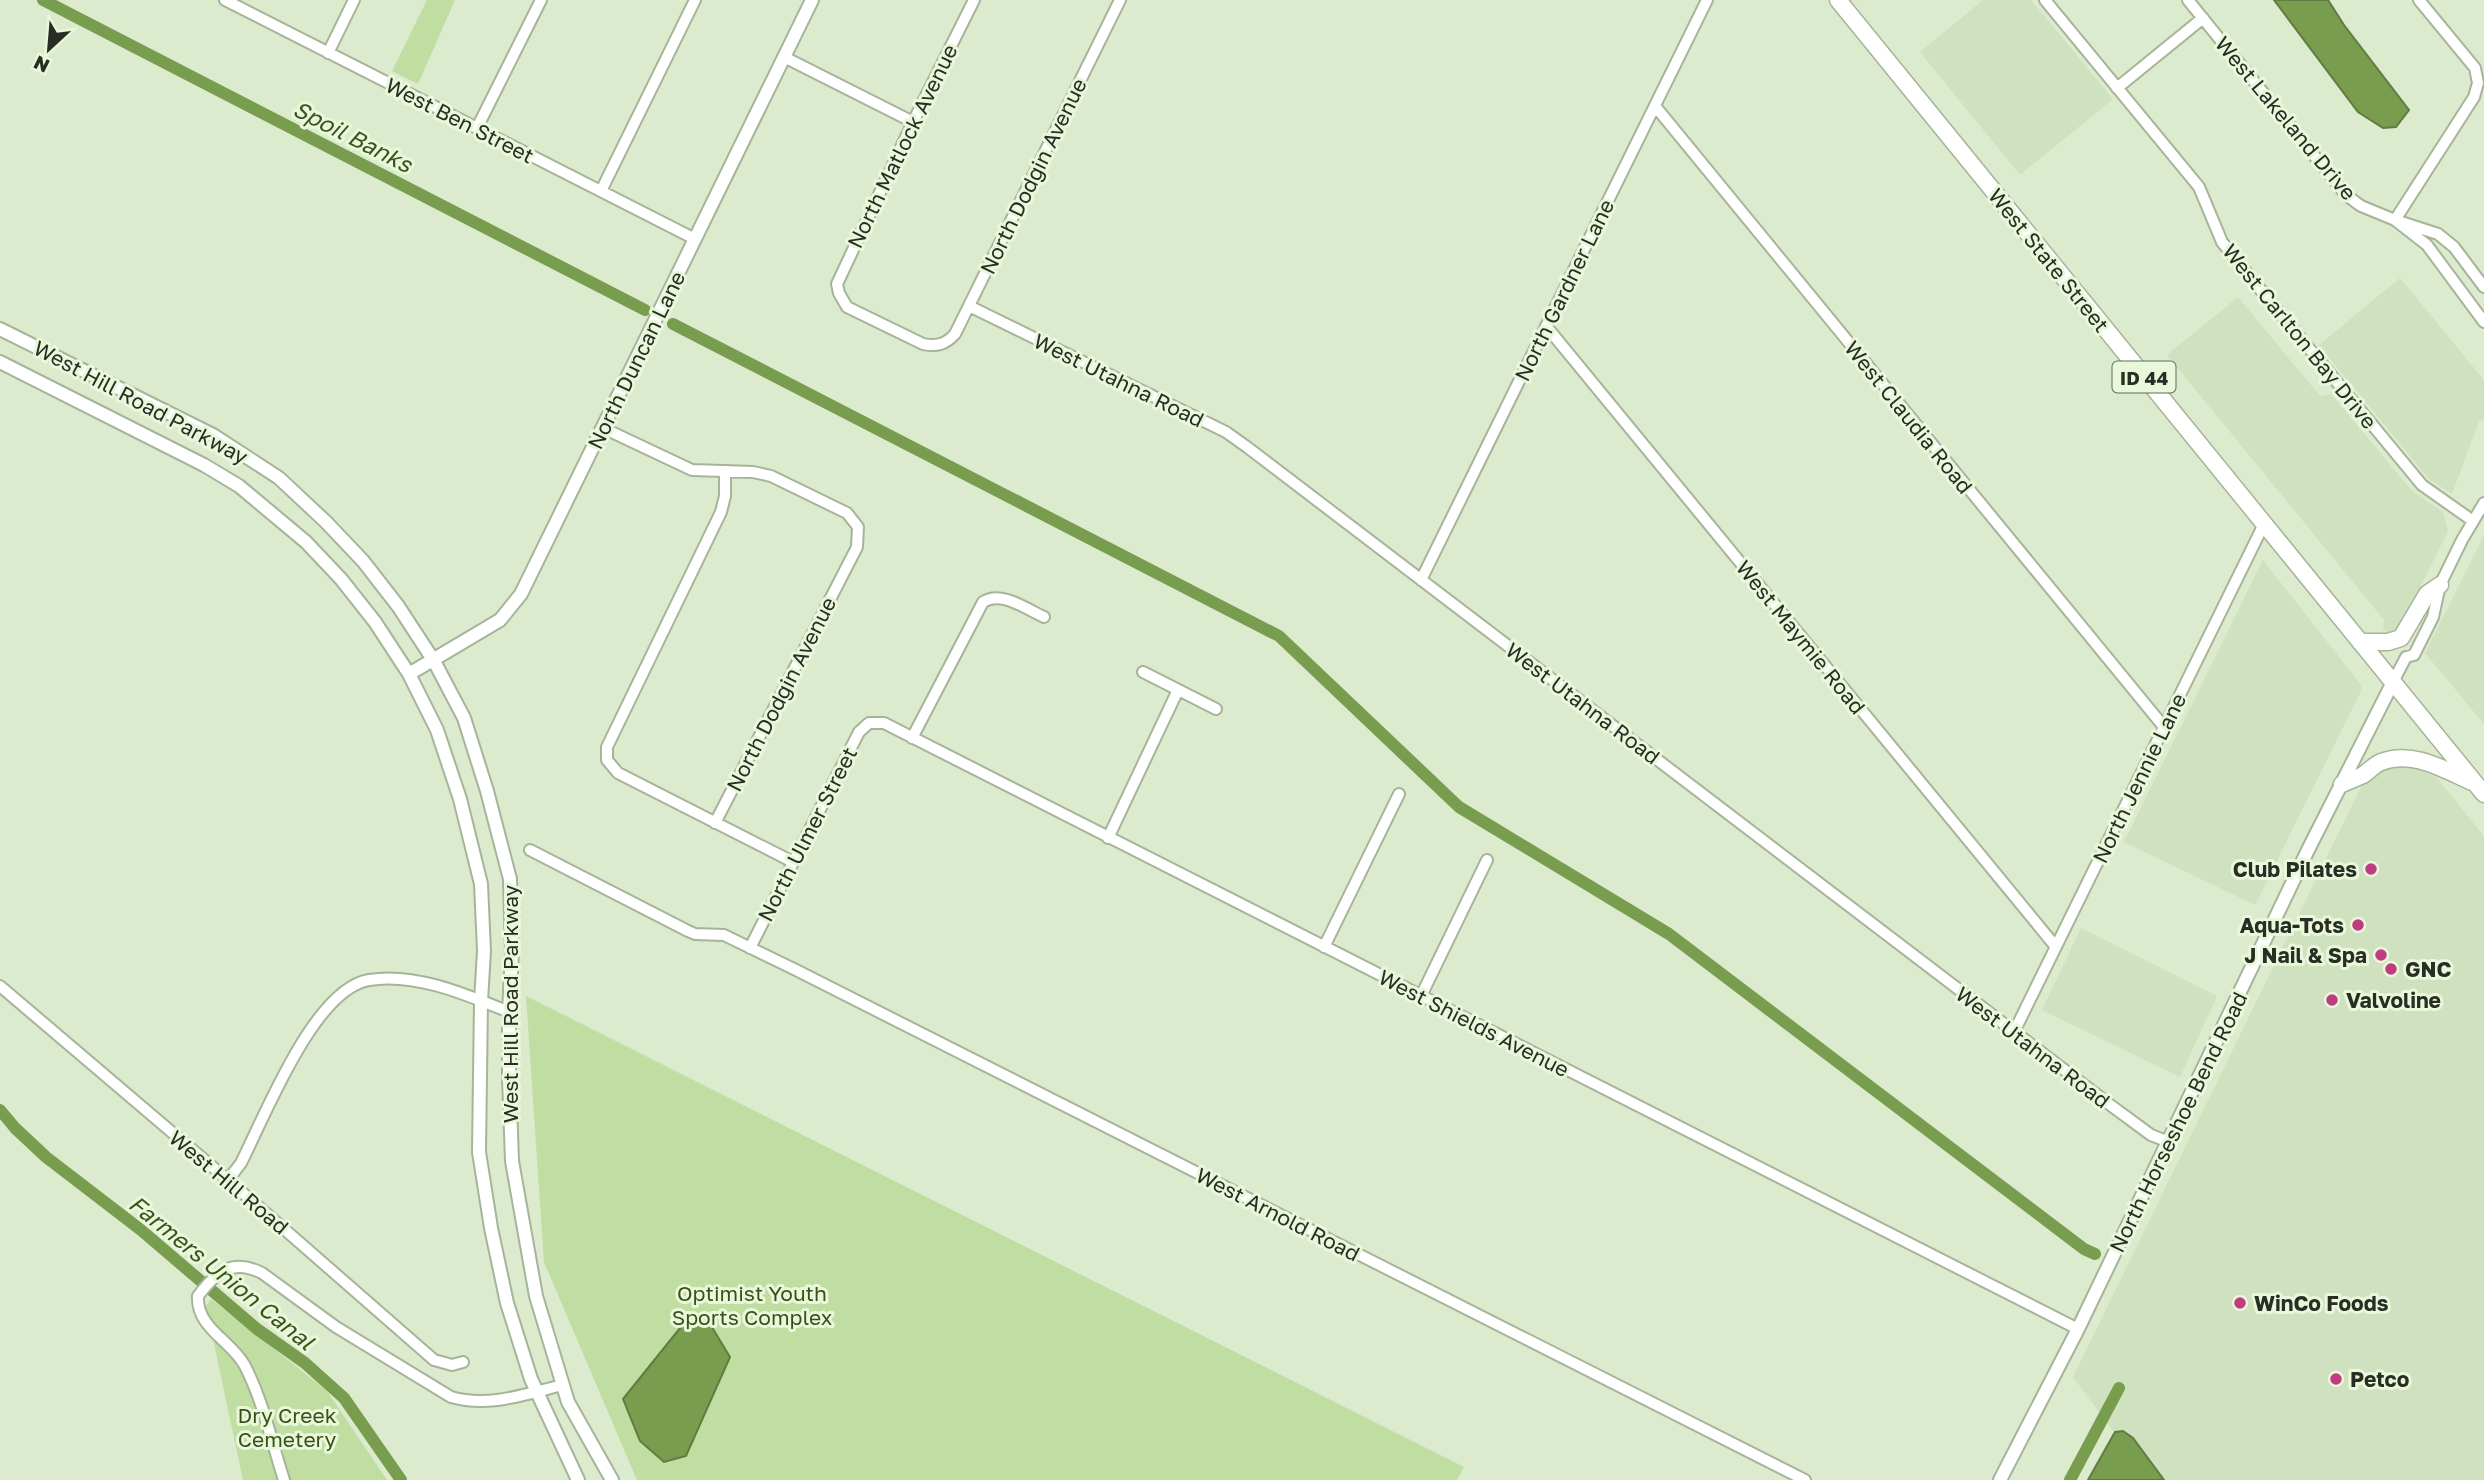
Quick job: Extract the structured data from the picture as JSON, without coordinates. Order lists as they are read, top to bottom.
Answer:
{
  "streets": {
    "main road": ["West State Street", "ID 44"],
    "street": [
      "West Lakeland Drive",
      "West Ben Street",
      "North Matlock Avenue",
      "North Dodgin Avenue",
      "North Gardner Lane",
      "West Carlton Bay Drive",
      "North Duncan Lane",
      "West Utahna Road",
      "West Hill Road Parkway",
      "West Claudia Road",
      "West Maymie Road",
      "North Jennie Lane",
      "North Ulmer Street",
      "West Shields Avenue",
      "North Horseshoe Bend Road",
      "West Hill Road",
      "West Arnold Road"
    ]
  },
  "crossings": [
    ["West Ben Street", "North Duncan Lane"],
    ["North Matlock Avenue", "North Dodgin Avenue"],
    ["North Dodgin Avenue", "West Utahna Road"],
    ["West State Street", "ID 44"],
    ["West State Street", "North Jennie Lane"],
    ["West State Street", "North Horseshoe Bend Road"],
    ["North Gardner Lane", "West Utahna Road"],
    ["North Gardner Lane", "West Claudia Road"],
    ["North Gardner Lane", "West Maymie Road"],
    ["West Carlton Bay Drive", "North Horseshoe Bend Road"],
    ["North Duncan Lane", "West Hill Road Parkway"],
    ["ID 44", "North Horseshoe Bend Road"],
    ["West Utahna Road", "North Jennie Lane"],
    ["West Utahna Road", "North Horseshoe Bend Road"],
    ["West Claudia Road", "North Jennie Lane"],
    ["West Maymie Road", "North Jennie Lane"],
    ["North Ulmer Street", "West Shields Avenue"],
    ["North Ulmer Street", "West Arnold Road"],
    ["West Shields Avenue", "North Horseshoe Bend Road"]
  ],
  "water": ["Spoil Banks", "Farmers Union Canal"],
  "parks": ["Optimist Youth Sports Complex", "Dry Creek Cemetery"],
  "places": [
    "Club Pilates",
    "Aqua-Tots",
    "J Nail & Spa",
    "GNC",
    "Valvoline",
    "WinCo Foods",
    "Petco"
  ],
  "north": "bottom left"
}
